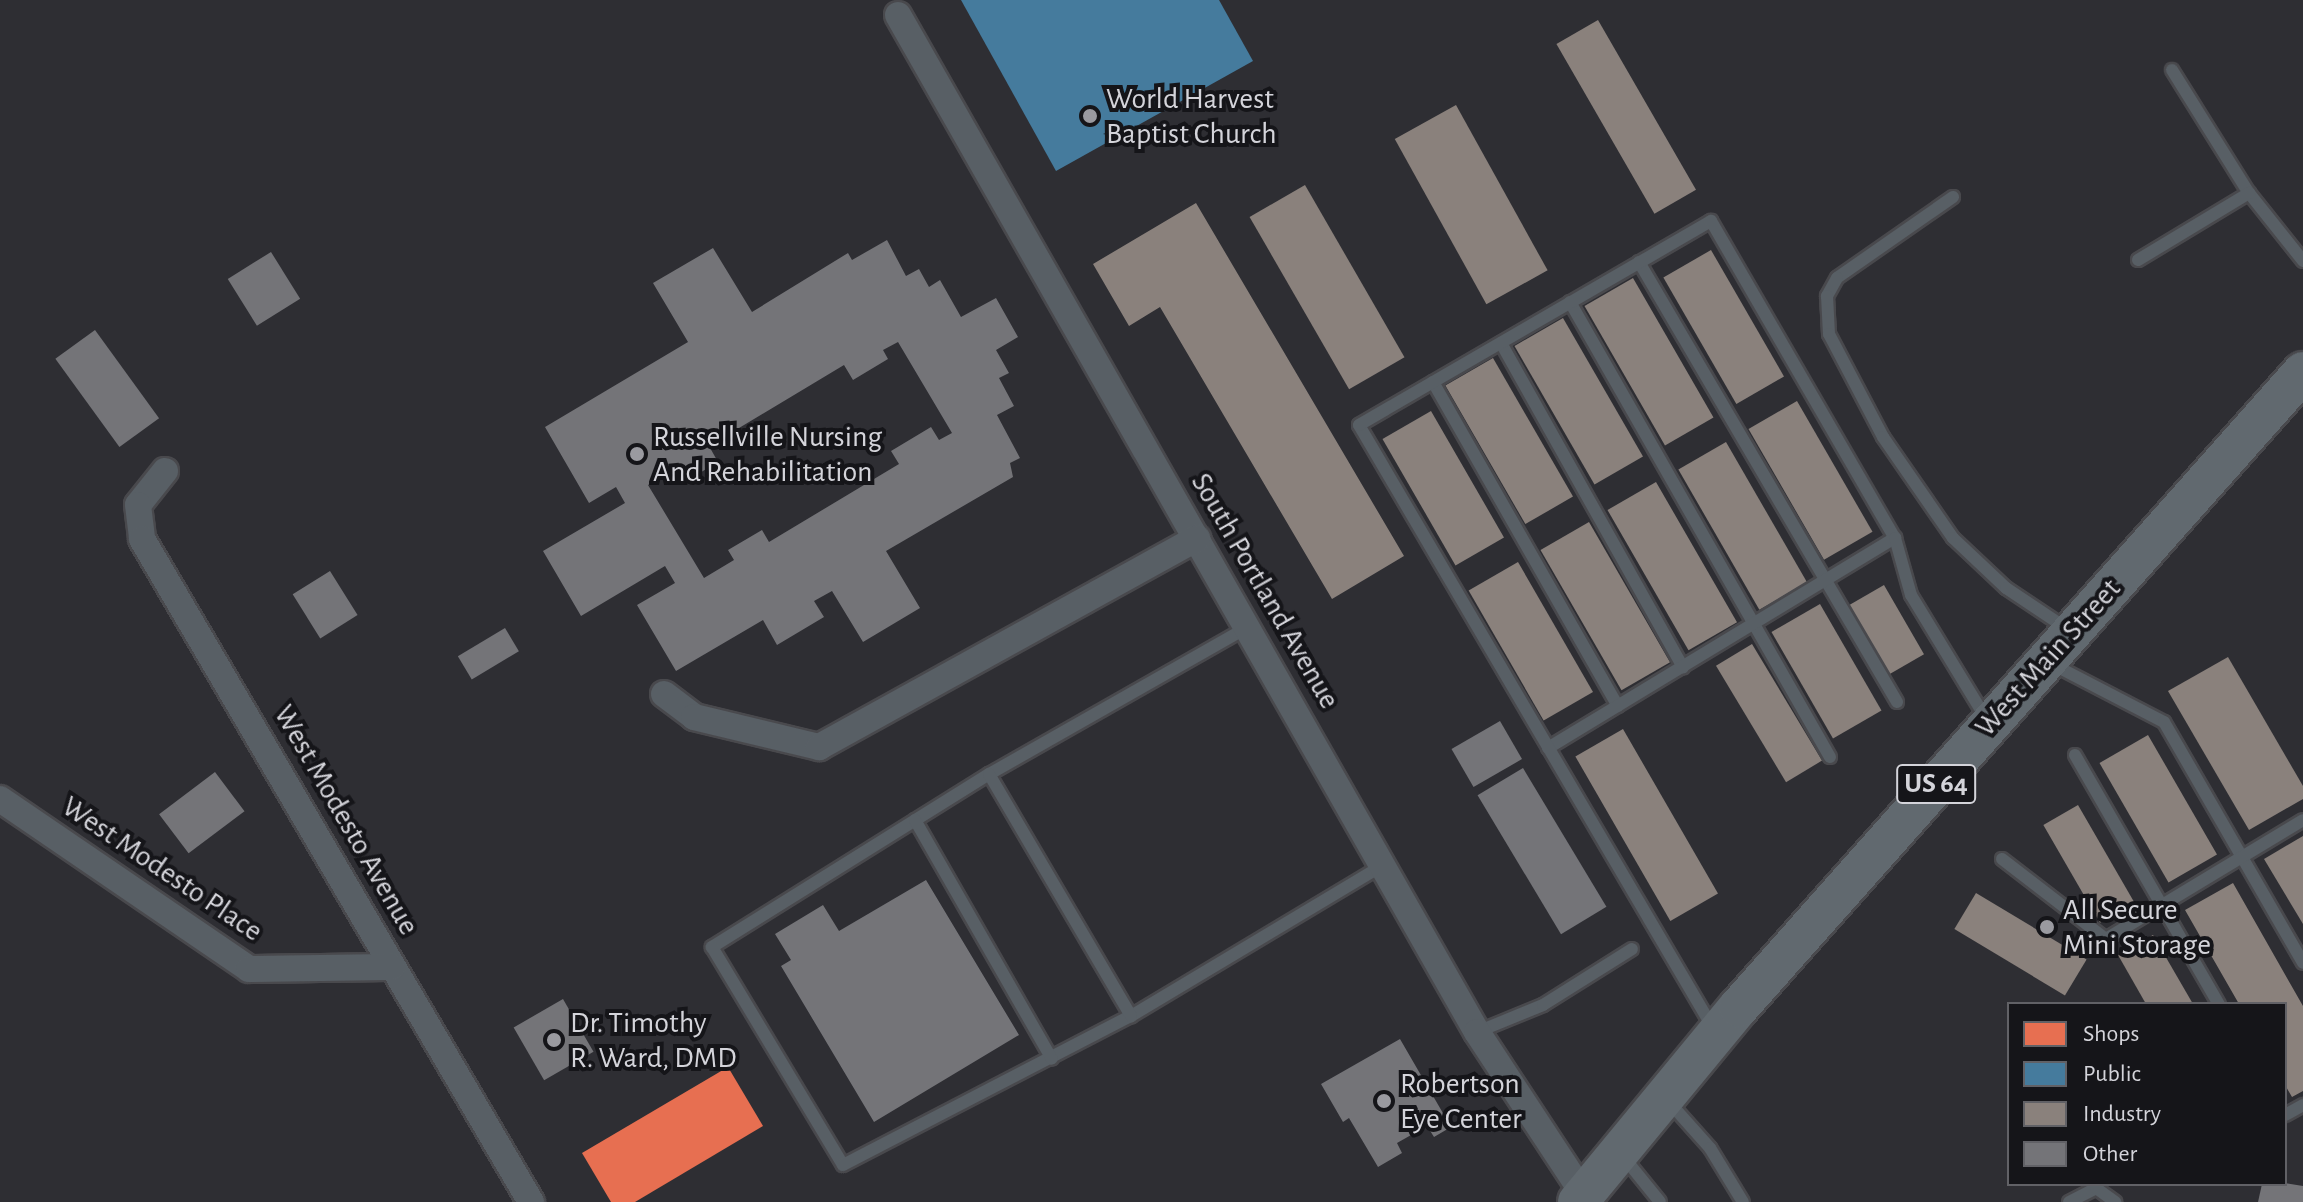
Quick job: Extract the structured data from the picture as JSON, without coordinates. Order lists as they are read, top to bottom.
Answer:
{
  "streets": {
    "main road": ["West Main Street", "US 64"],
    "street": ["South Portland Avenue", "West Modesto Avenue", "West Modesto Place"]
  },
  "crossings": [
    ["South Portland Avenue", "West Main Street"],
    ["West Modesto Avenue", "West Modesto Place"]
  ],
  "places": [
    "World Harvest Baptist Church",
    "Russellville Nursing And Rehabilitation",
    "All Secure Mini Storage",
    "Dr. Timothy R. Ward, DMD",
    "Robertson Eye Center"
  ],
  "legend": [
    "Shops",
    "Public",
    "Industry",
    "Other"
  ]
}
